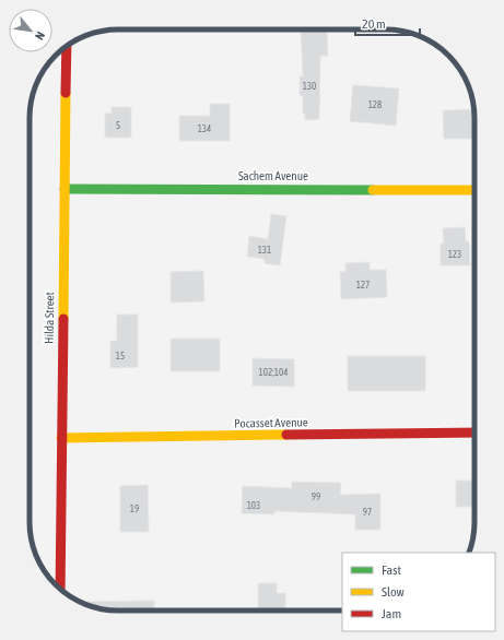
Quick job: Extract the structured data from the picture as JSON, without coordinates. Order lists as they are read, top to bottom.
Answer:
{
  "streets": {
    "street": ["Sachem Avenue", "Hilda Street", "Pocasset Avenue"]
  },
  "crossings": [
    ["Sachem Avenue", "Hilda Street"],
    ["Hilda Street", "Pocasset Avenue"]
  ],
  "house_numbers": [
    "130",
    "128",
    "5",
    "134",
    "131",
    "123",
    "127",
    "15",
    "102;104",
    "99",
    "103",
    "19",
    "97"
  ],
  "legend": ["Fast", "Slow", "Jam"],
  "scale_bar": "20 m",
  "north": "bottom right"
}
